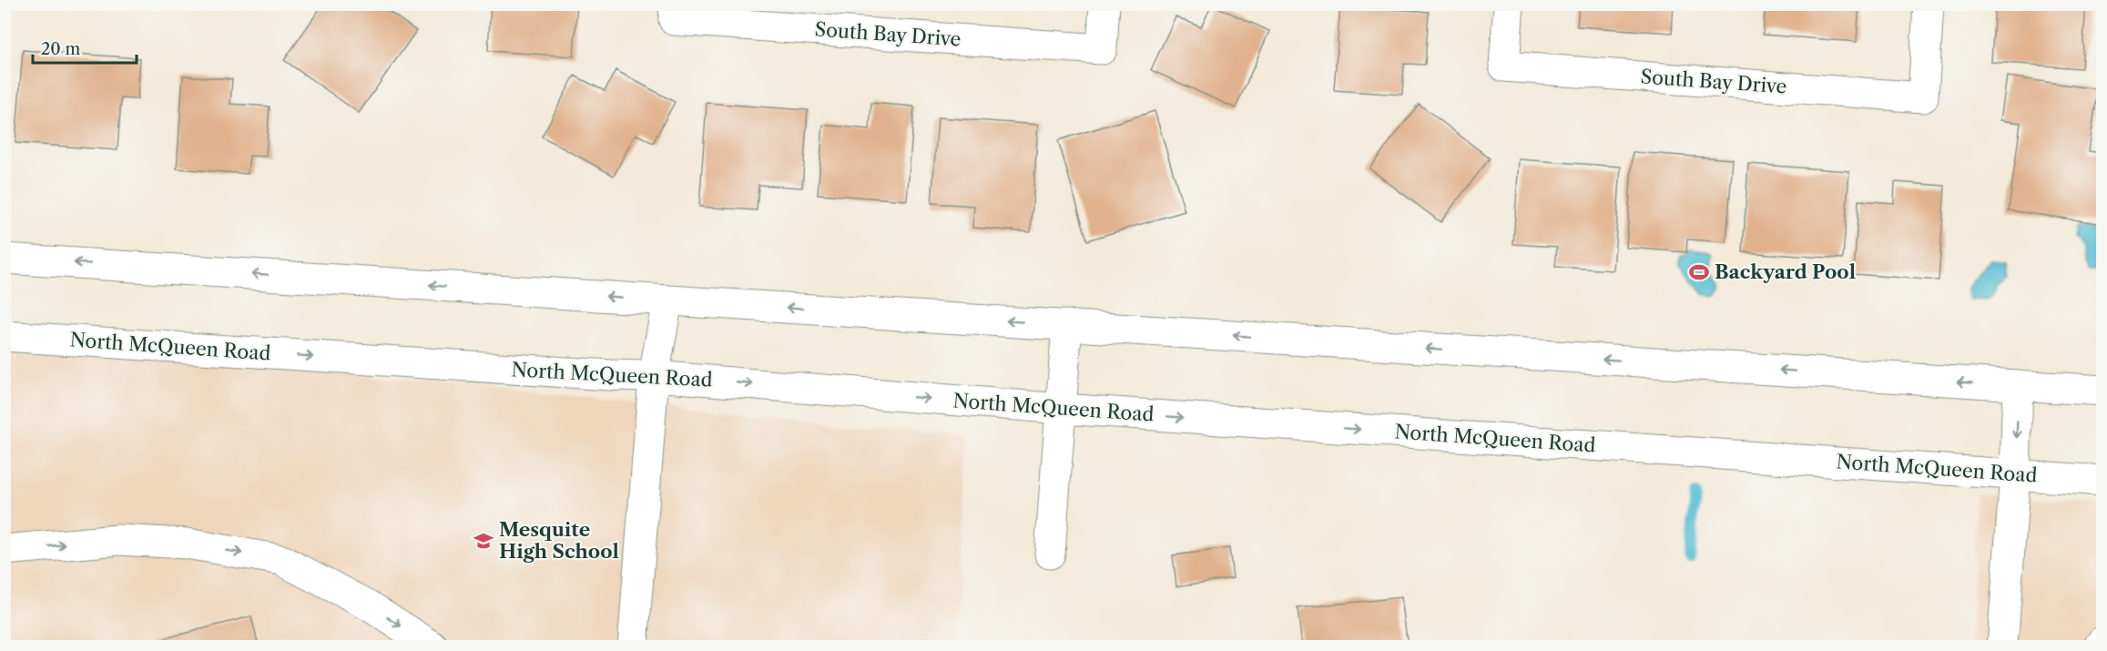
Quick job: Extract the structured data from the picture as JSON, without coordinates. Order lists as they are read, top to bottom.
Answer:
{
  "streets": {
    "main road": ["South Bay Drive", "North McQueen Road"]
  },
  "places": {
    "sports": ["Backyard Pool"],
    "school or university": ["Mesquite High School"]
  },
  "scale_bar": "20 m"
}
